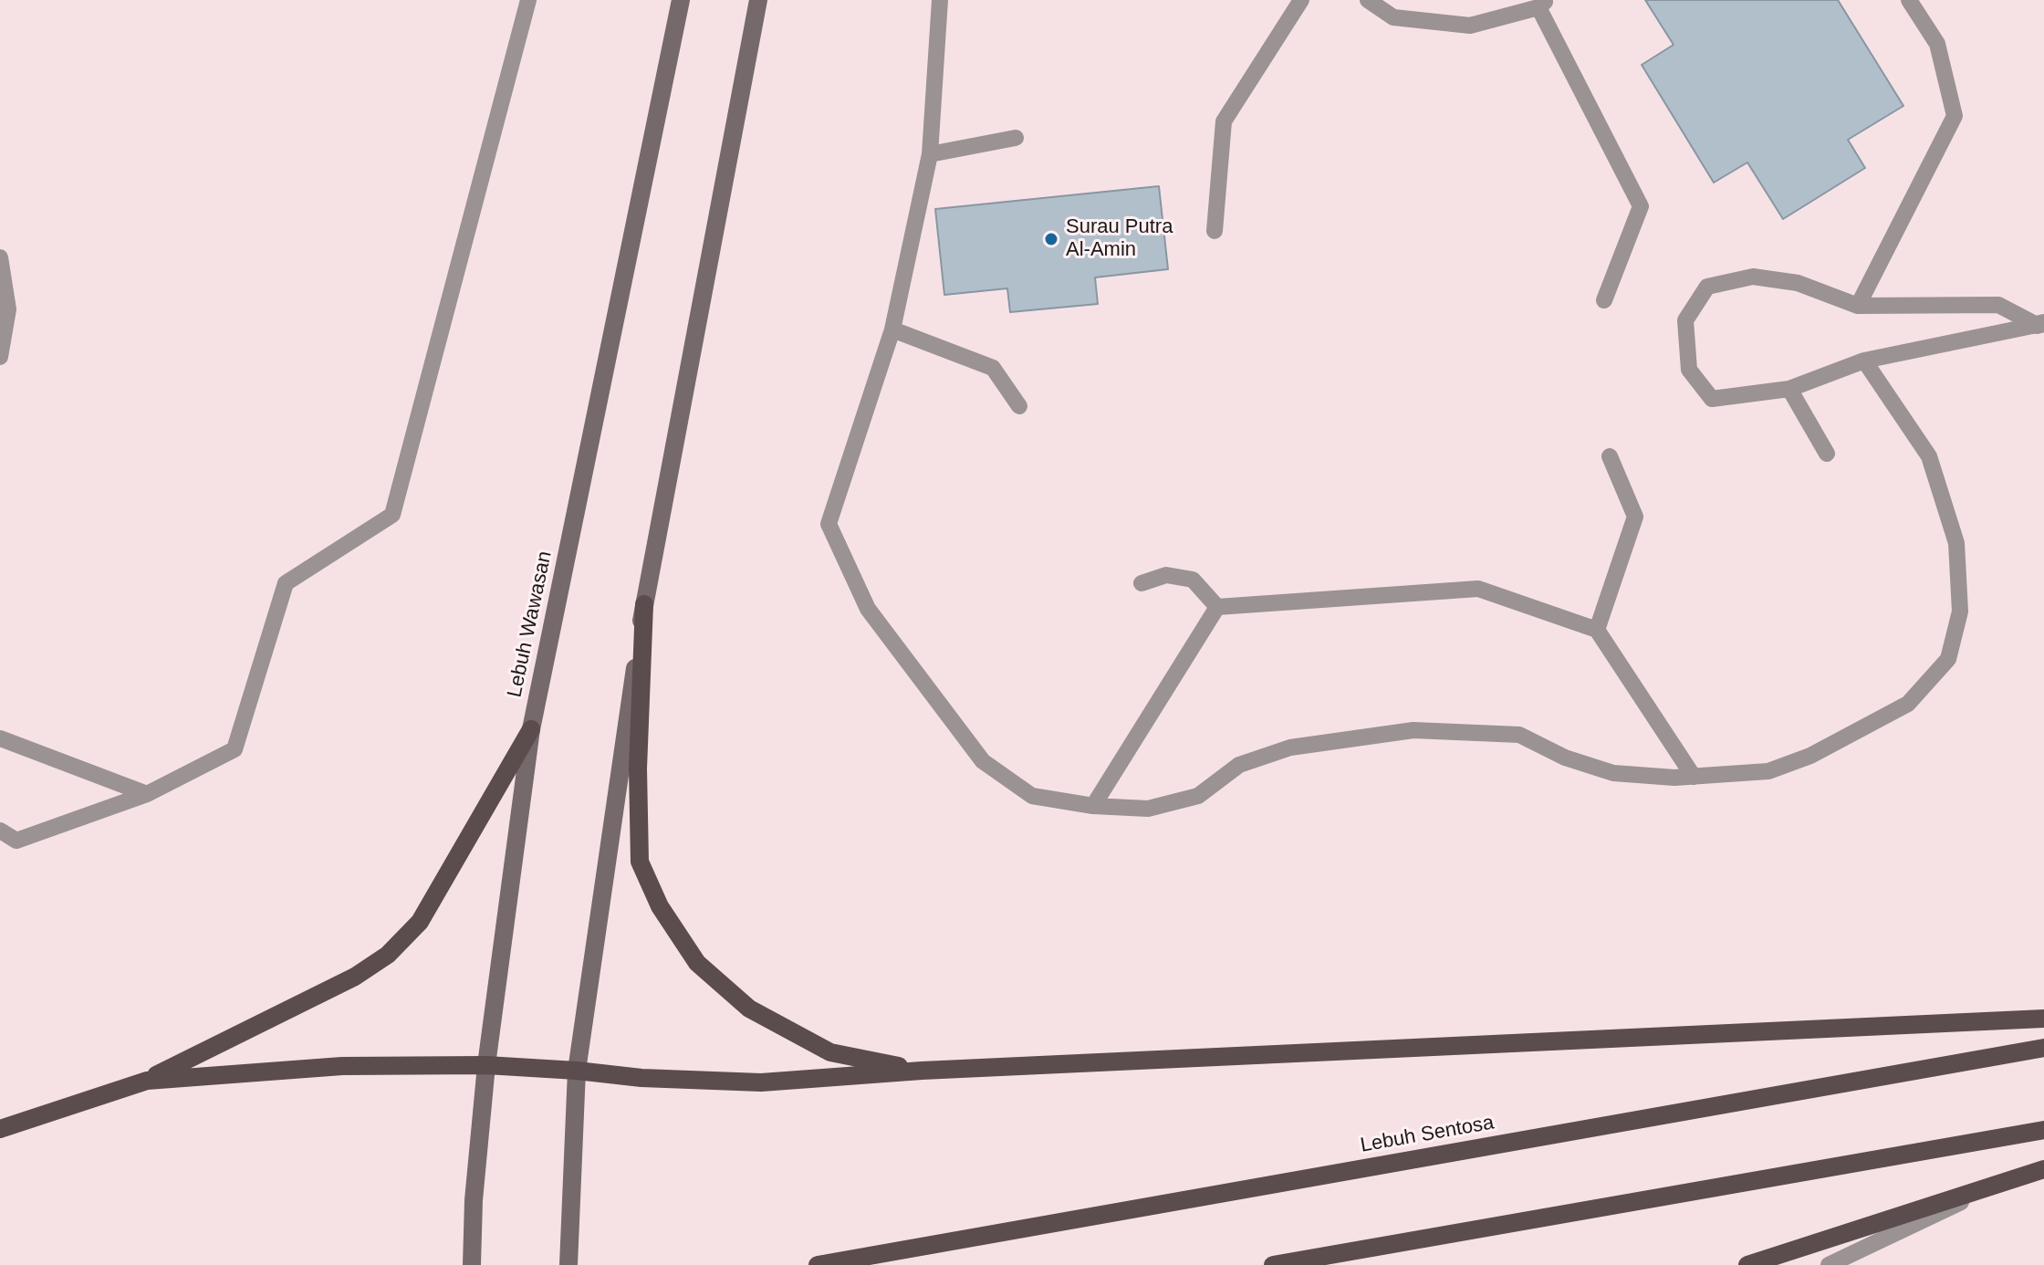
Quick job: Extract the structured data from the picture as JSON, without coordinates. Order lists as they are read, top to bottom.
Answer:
{
  "streets": {
    "main road": ["Lebuh Wawasan", "Lebuh Sentosa"]
  },
  "places": ["Surau Putra Al-Amin"]
}
